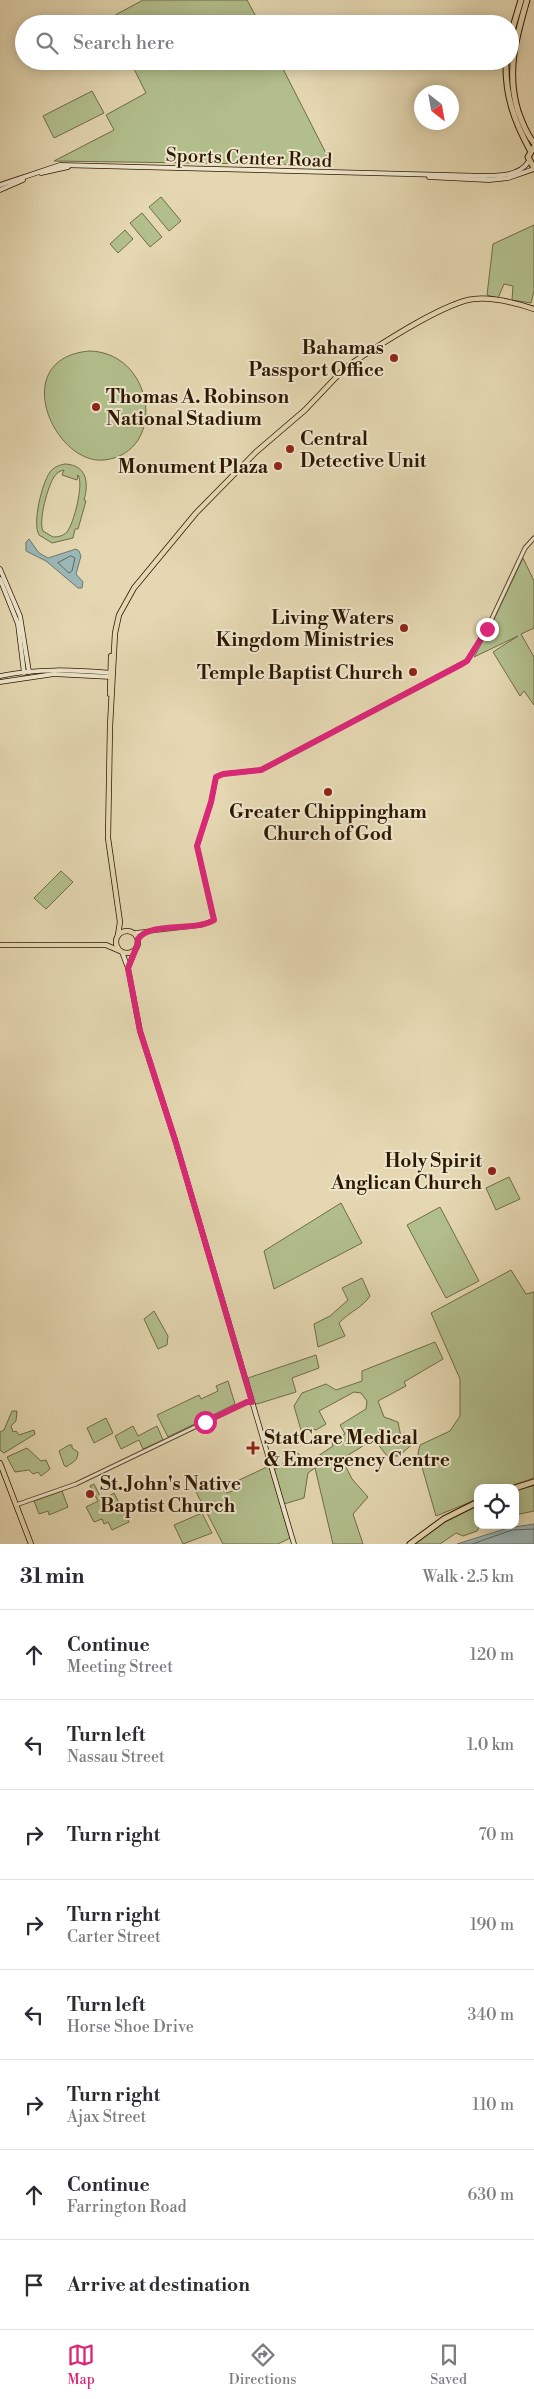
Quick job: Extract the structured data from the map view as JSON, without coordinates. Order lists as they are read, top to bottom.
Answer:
{
  "streets": {
    "main road": ["Sports Center Road"]
  },
  "places": {
    "other": [
      "Bahamas Passport Office",
      "Thomas A. Robinson National Stadium",
      "Central Detective Unit",
      "Monument Plaza",
      "Living Waters Kingdom Ministries",
      "Temple Baptist Church",
      "Greater Chippingham Church of God",
      "Holy Spirit Anglican Church",
      "St. John's Native Baptist Church"
    ],
    "health": ["StatCare Medical & Emergency Centre"]
  },
  "north": "bottom right",
  "page": {
    "search": "Search here",
    "heading": ["31 min", "Walk · 2.5 km"],
    "list": [
      ["Continue", "Meeting Street", "120 m"],
      ["Turn left", "Nassau Street", "1.0 km"],
      ["Turn right", "70 m"],
      ["Turn right", "Carter Street", "190 m"],
      ["Turn left", "Horse Shoe Drive", "340 m"],
      ["Turn right", "Ajax Street", "110 m"],
      ["Continue", "Farrington Road", "630 m"],
      "Arrive at destination"
    ],
    "nav": ["Map", "Directions", "Saved"]
  }
}
